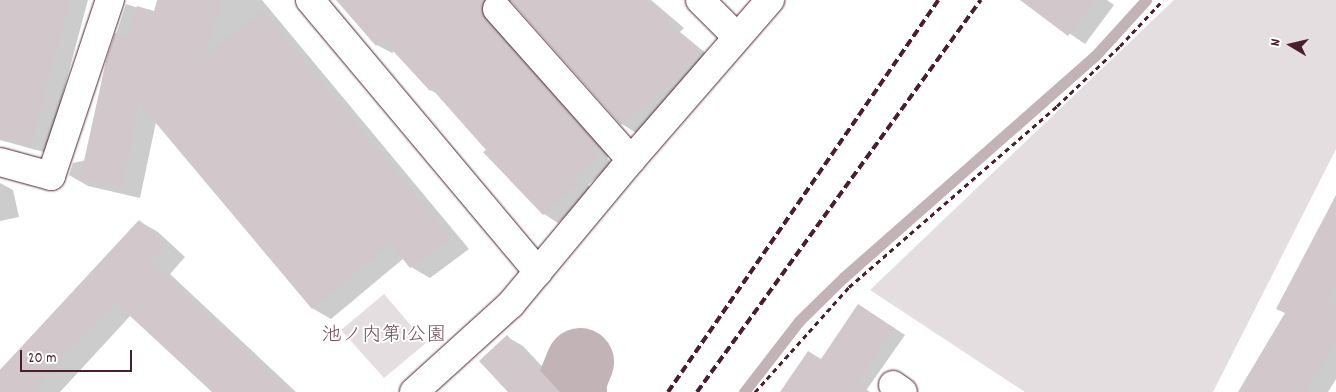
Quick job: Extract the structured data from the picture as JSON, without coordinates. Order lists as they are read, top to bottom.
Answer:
{
  "parks": ["池ノ内第1公園"],
  "scale_bar": "20 m",
  "north": "left"
}
